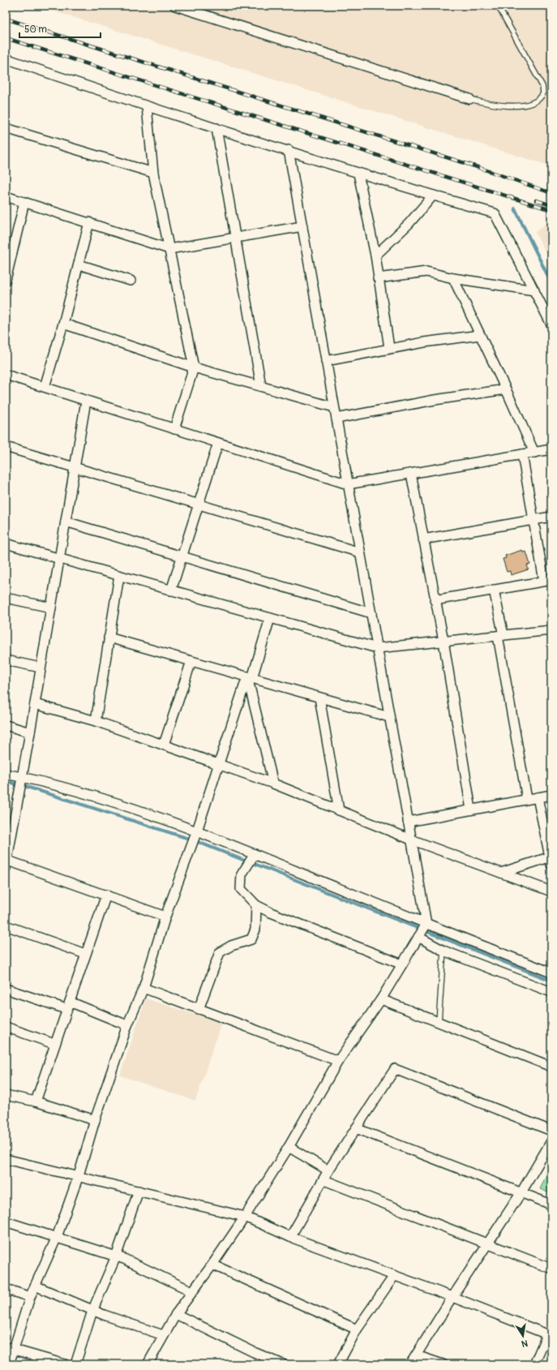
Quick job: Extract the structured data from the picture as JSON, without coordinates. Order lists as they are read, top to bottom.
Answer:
{
  "scale_bar": "50 m",
  "north": "bottom"
}
